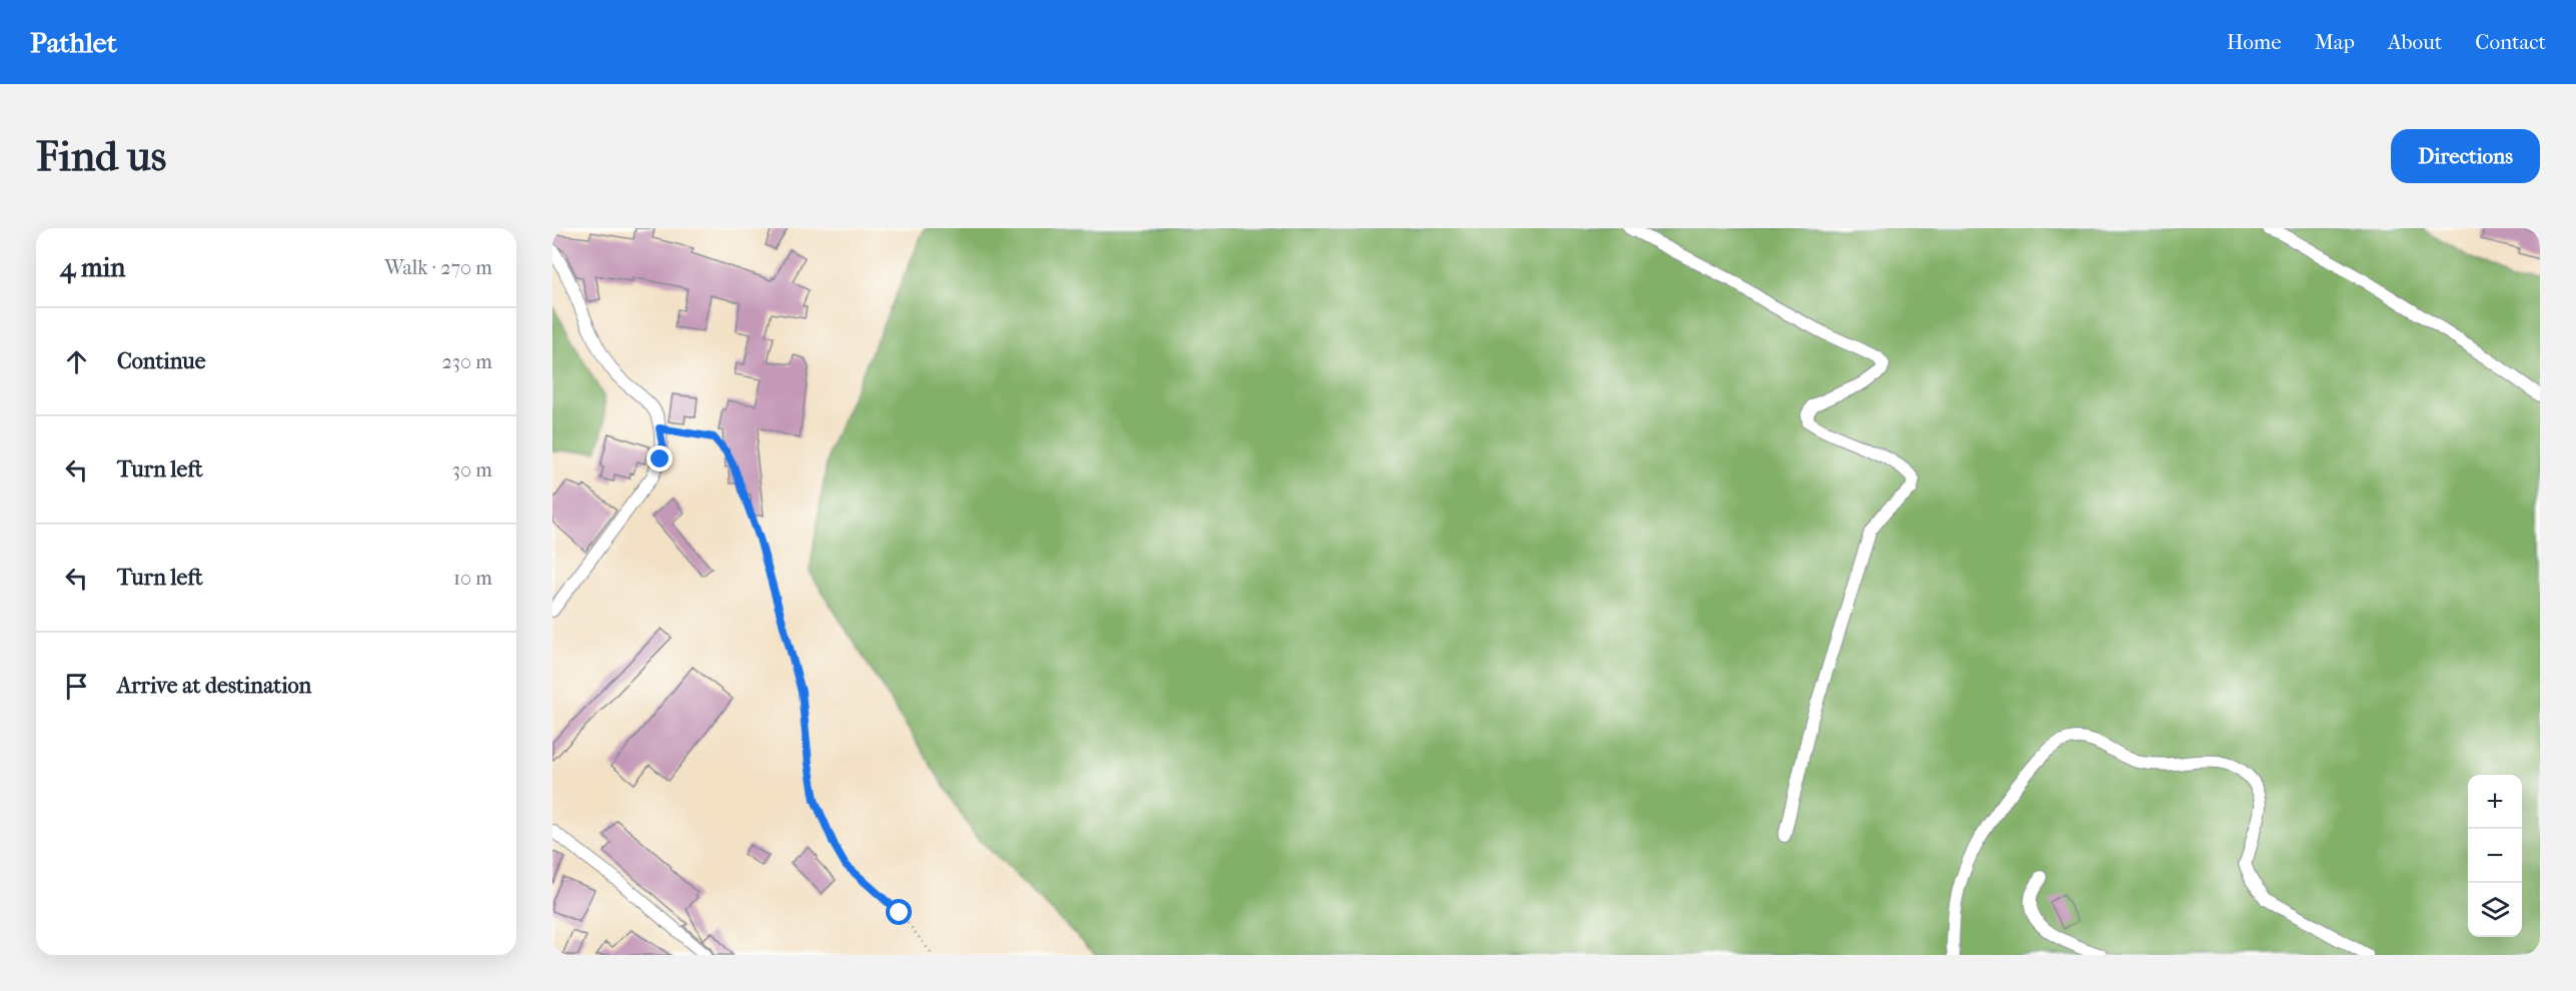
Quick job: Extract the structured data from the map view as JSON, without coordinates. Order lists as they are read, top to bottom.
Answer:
{
  "page": {
    "header": "Pathlet",
    "nav": [
      "Home",
      "Map",
      "About",
      "Contact"
    ],
    "buttons": "Directions",
    "title": "Find us",
    "heading": ["4 min", "Walk · 270 m"],
    "list": [
      ["Continue", "230 m"],
      ["Turn left", "30 m"],
      ["Turn left", "10 m"],
      "Arrive at destination"
    ],
    "map_buttons": ["+", "−"]
  }
}
